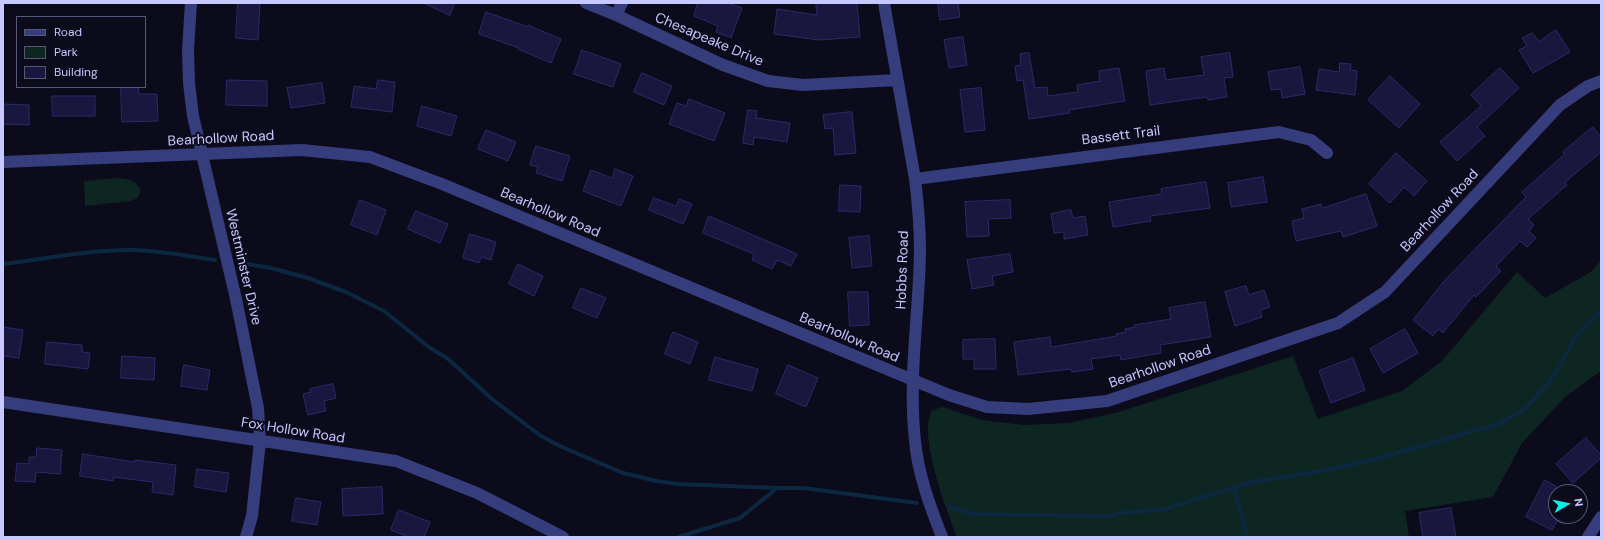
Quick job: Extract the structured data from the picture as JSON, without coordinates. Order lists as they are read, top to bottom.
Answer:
{
  "streets": {
    "street": [
      "Chesapeake Drive",
      "Bassett Trail",
      "Bearhollow Road",
      "Westminster Drive",
      "Hobbs Road",
      "Fox Hollow Road"
    ]
  },
  "crossings": [
    ["Chesapeake Drive", "Hobbs Road"],
    ["Bassett Trail", "Hobbs Road"],
    ["Bearhollow Road", "Westminster Drive"],
    ["Bearhollow Road", "Hobbs Road"],
    ["Westminster Drive", "Fox Hollow Road"]
  ],
  "legend": ["Road", "Park", "Building"],
  "north": "right"
}
